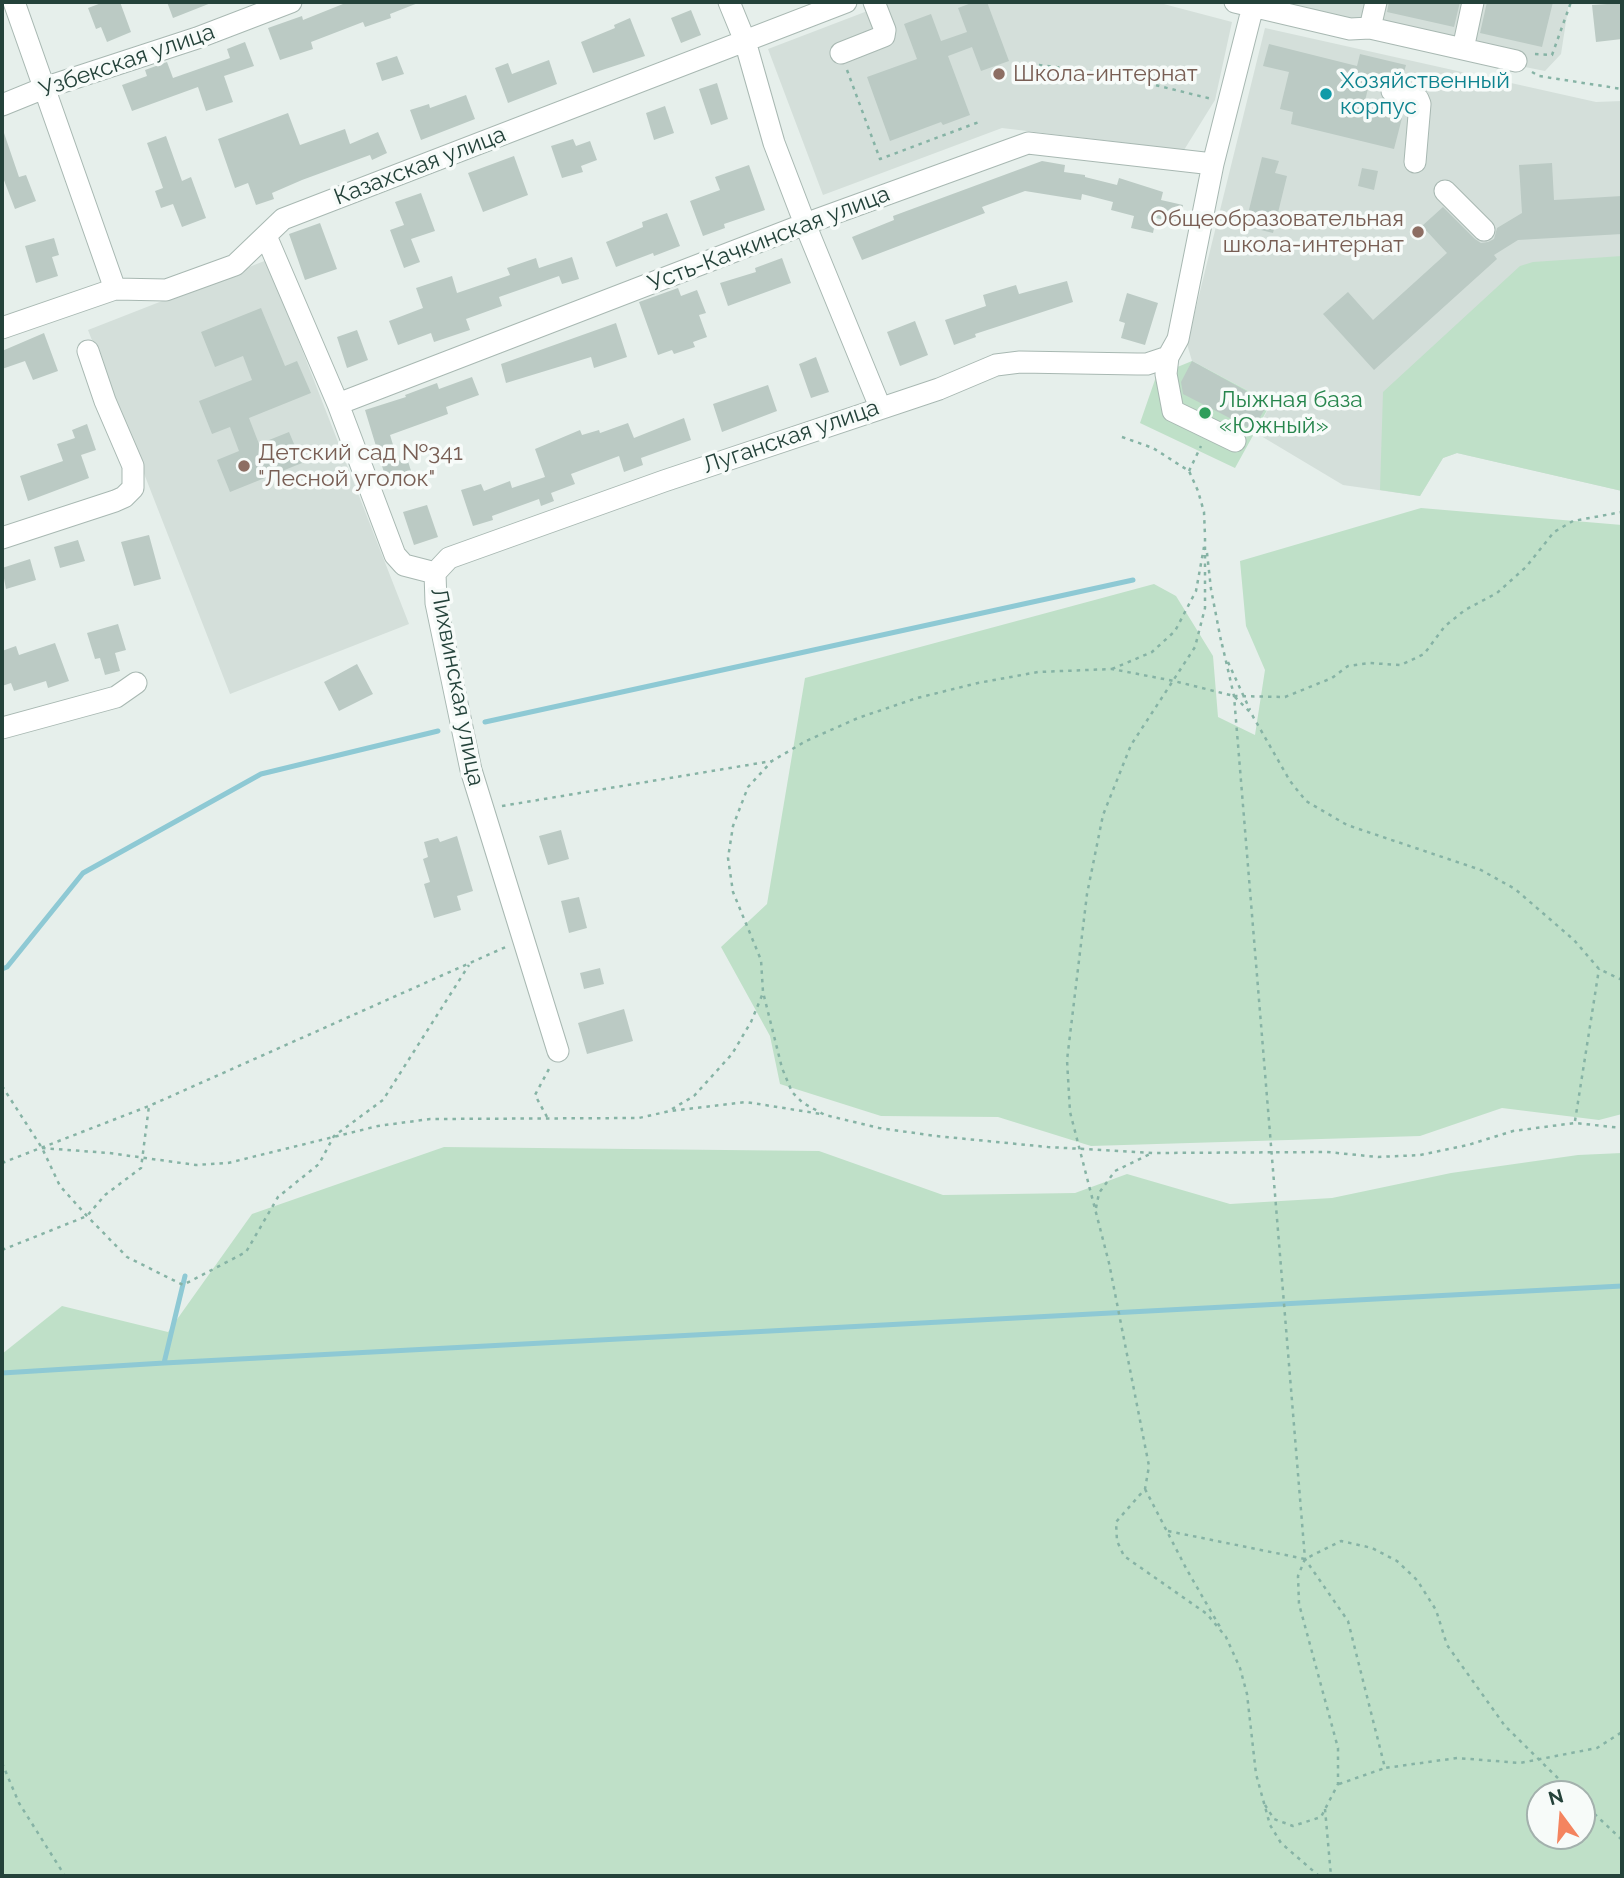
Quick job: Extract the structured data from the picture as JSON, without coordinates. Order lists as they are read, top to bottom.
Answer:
{
  "streets": {
    "street": [
      "Узбекская улица",
      "Казахская улица",
      "Усть-Качкинская улица",
      "Луганская улица",
      "Лихвинская улица"
    ]
  },
  "crossings": [
    ["Казахская улица", "Лихвинская улица"],
    ["Усть-Качкинская улица", "Лихвинская улица"],
    ["Луганская улица", "Лихвинская улица"]
  ],
  "places": [
    "Школа-интернат",
    "Хозяйственный корпус",
    "Общеобразовательная школа-интернат",
    "Лыжная база «Южный»",
    "Детский сад №341 \"Лесной уголок\""
  ],
  "north": "top"
}
